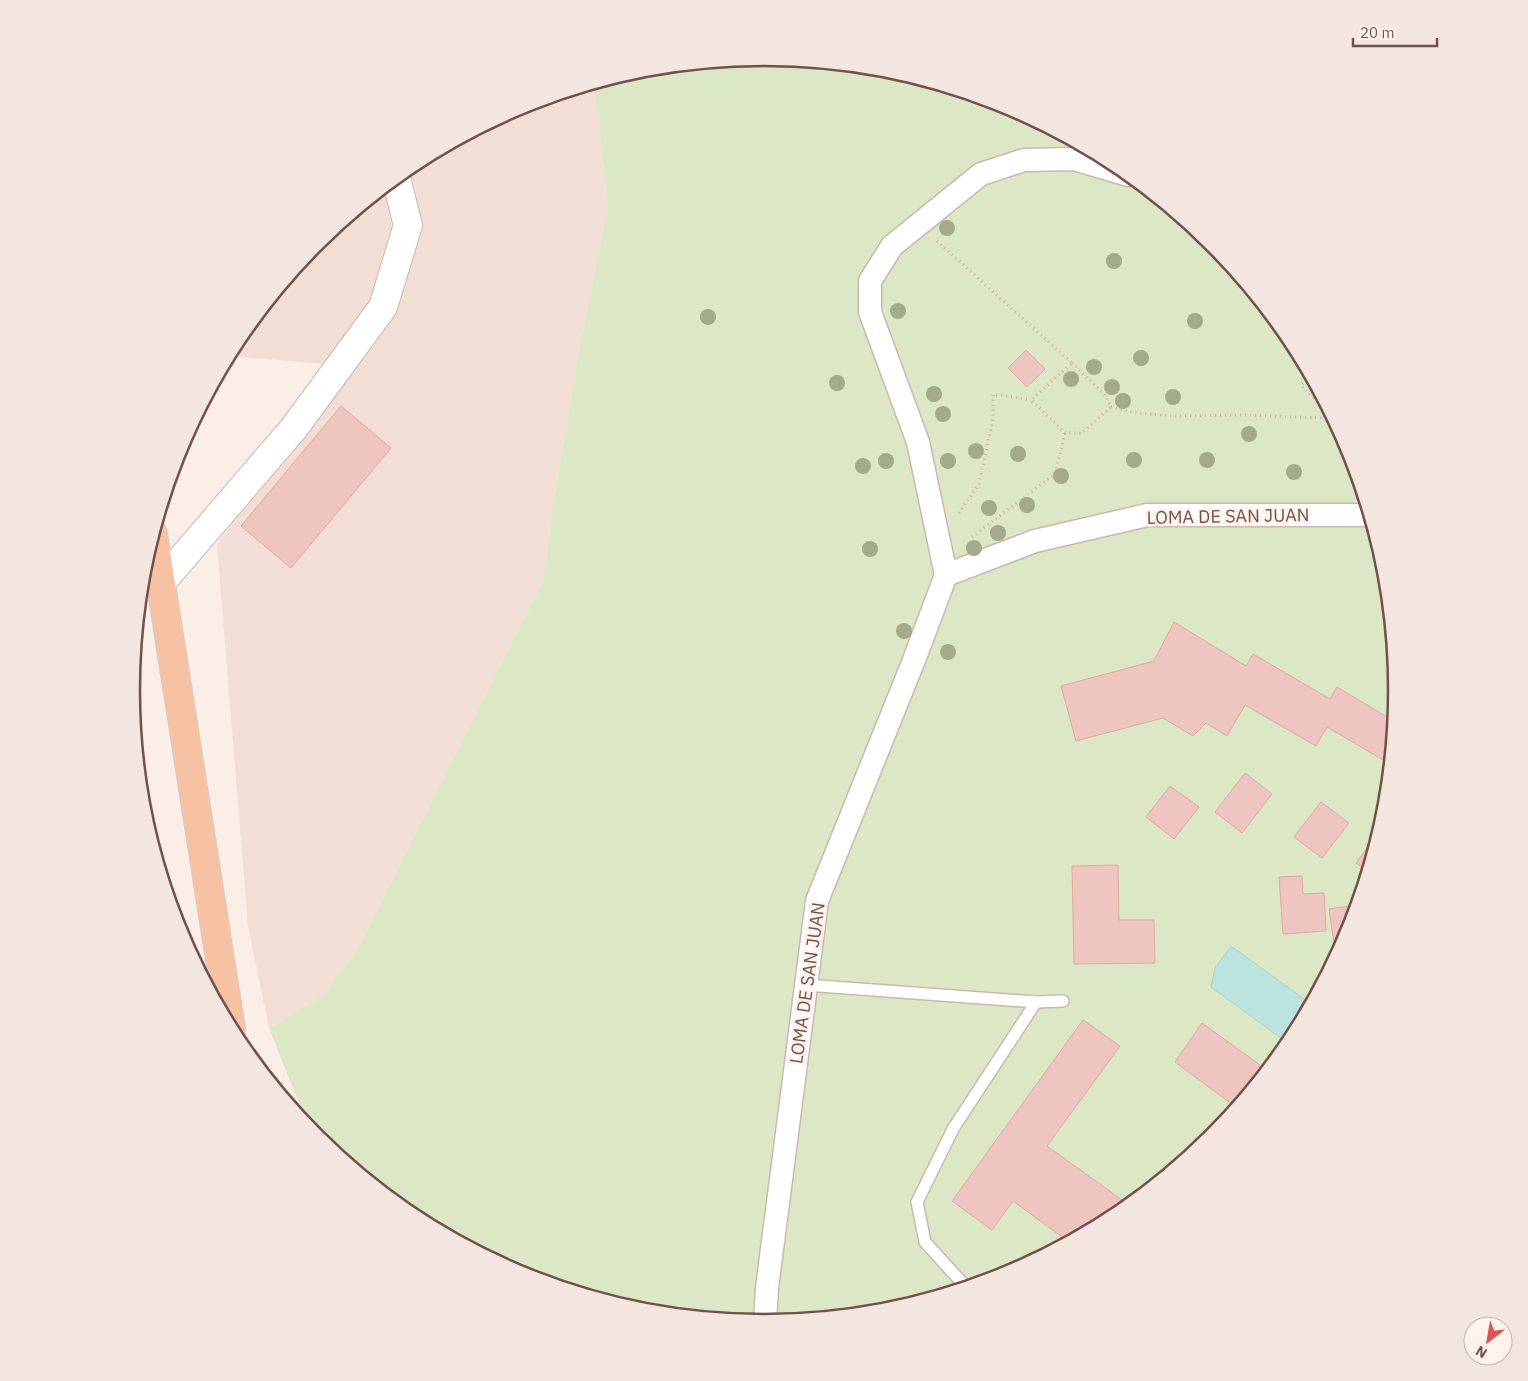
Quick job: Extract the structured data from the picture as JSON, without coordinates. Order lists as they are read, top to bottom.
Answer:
{
  "streets": {
    "street": ["LOMA DE SAN JUAN"]
  },
  "scale_bar": "20 m",
  "north": "bottom left"
}
